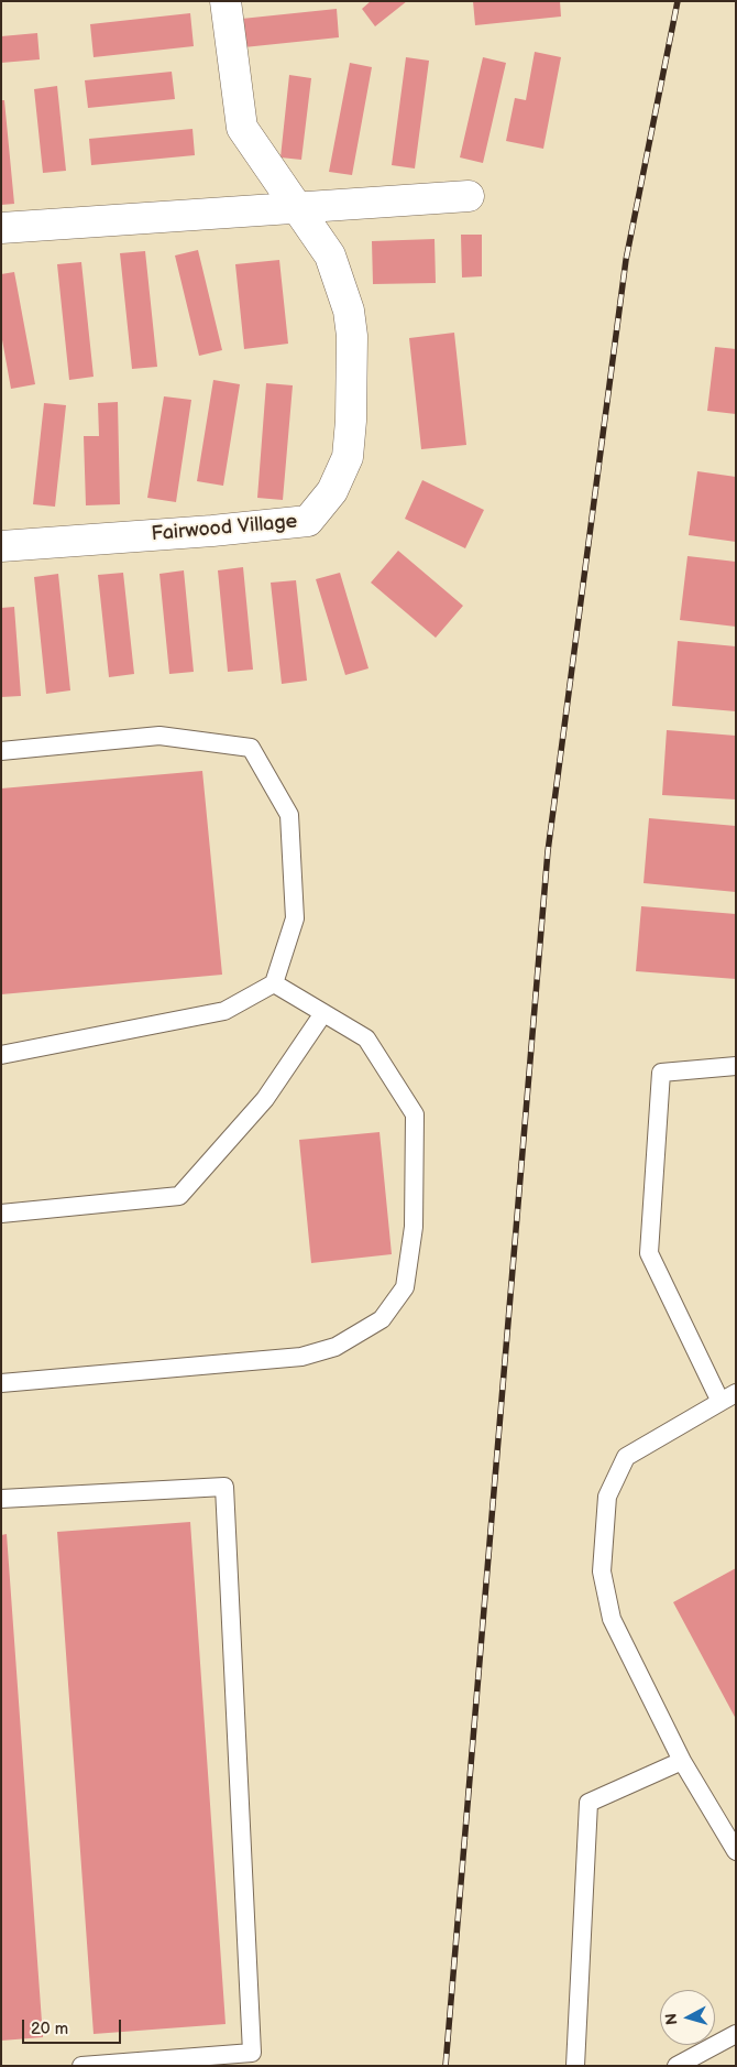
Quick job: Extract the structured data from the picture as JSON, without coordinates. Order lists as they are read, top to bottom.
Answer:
{
  "streets": {
    "street": ["Fairwood Village"]
  },
  "scale_bar": "20 m",
  "north": "left"
}
